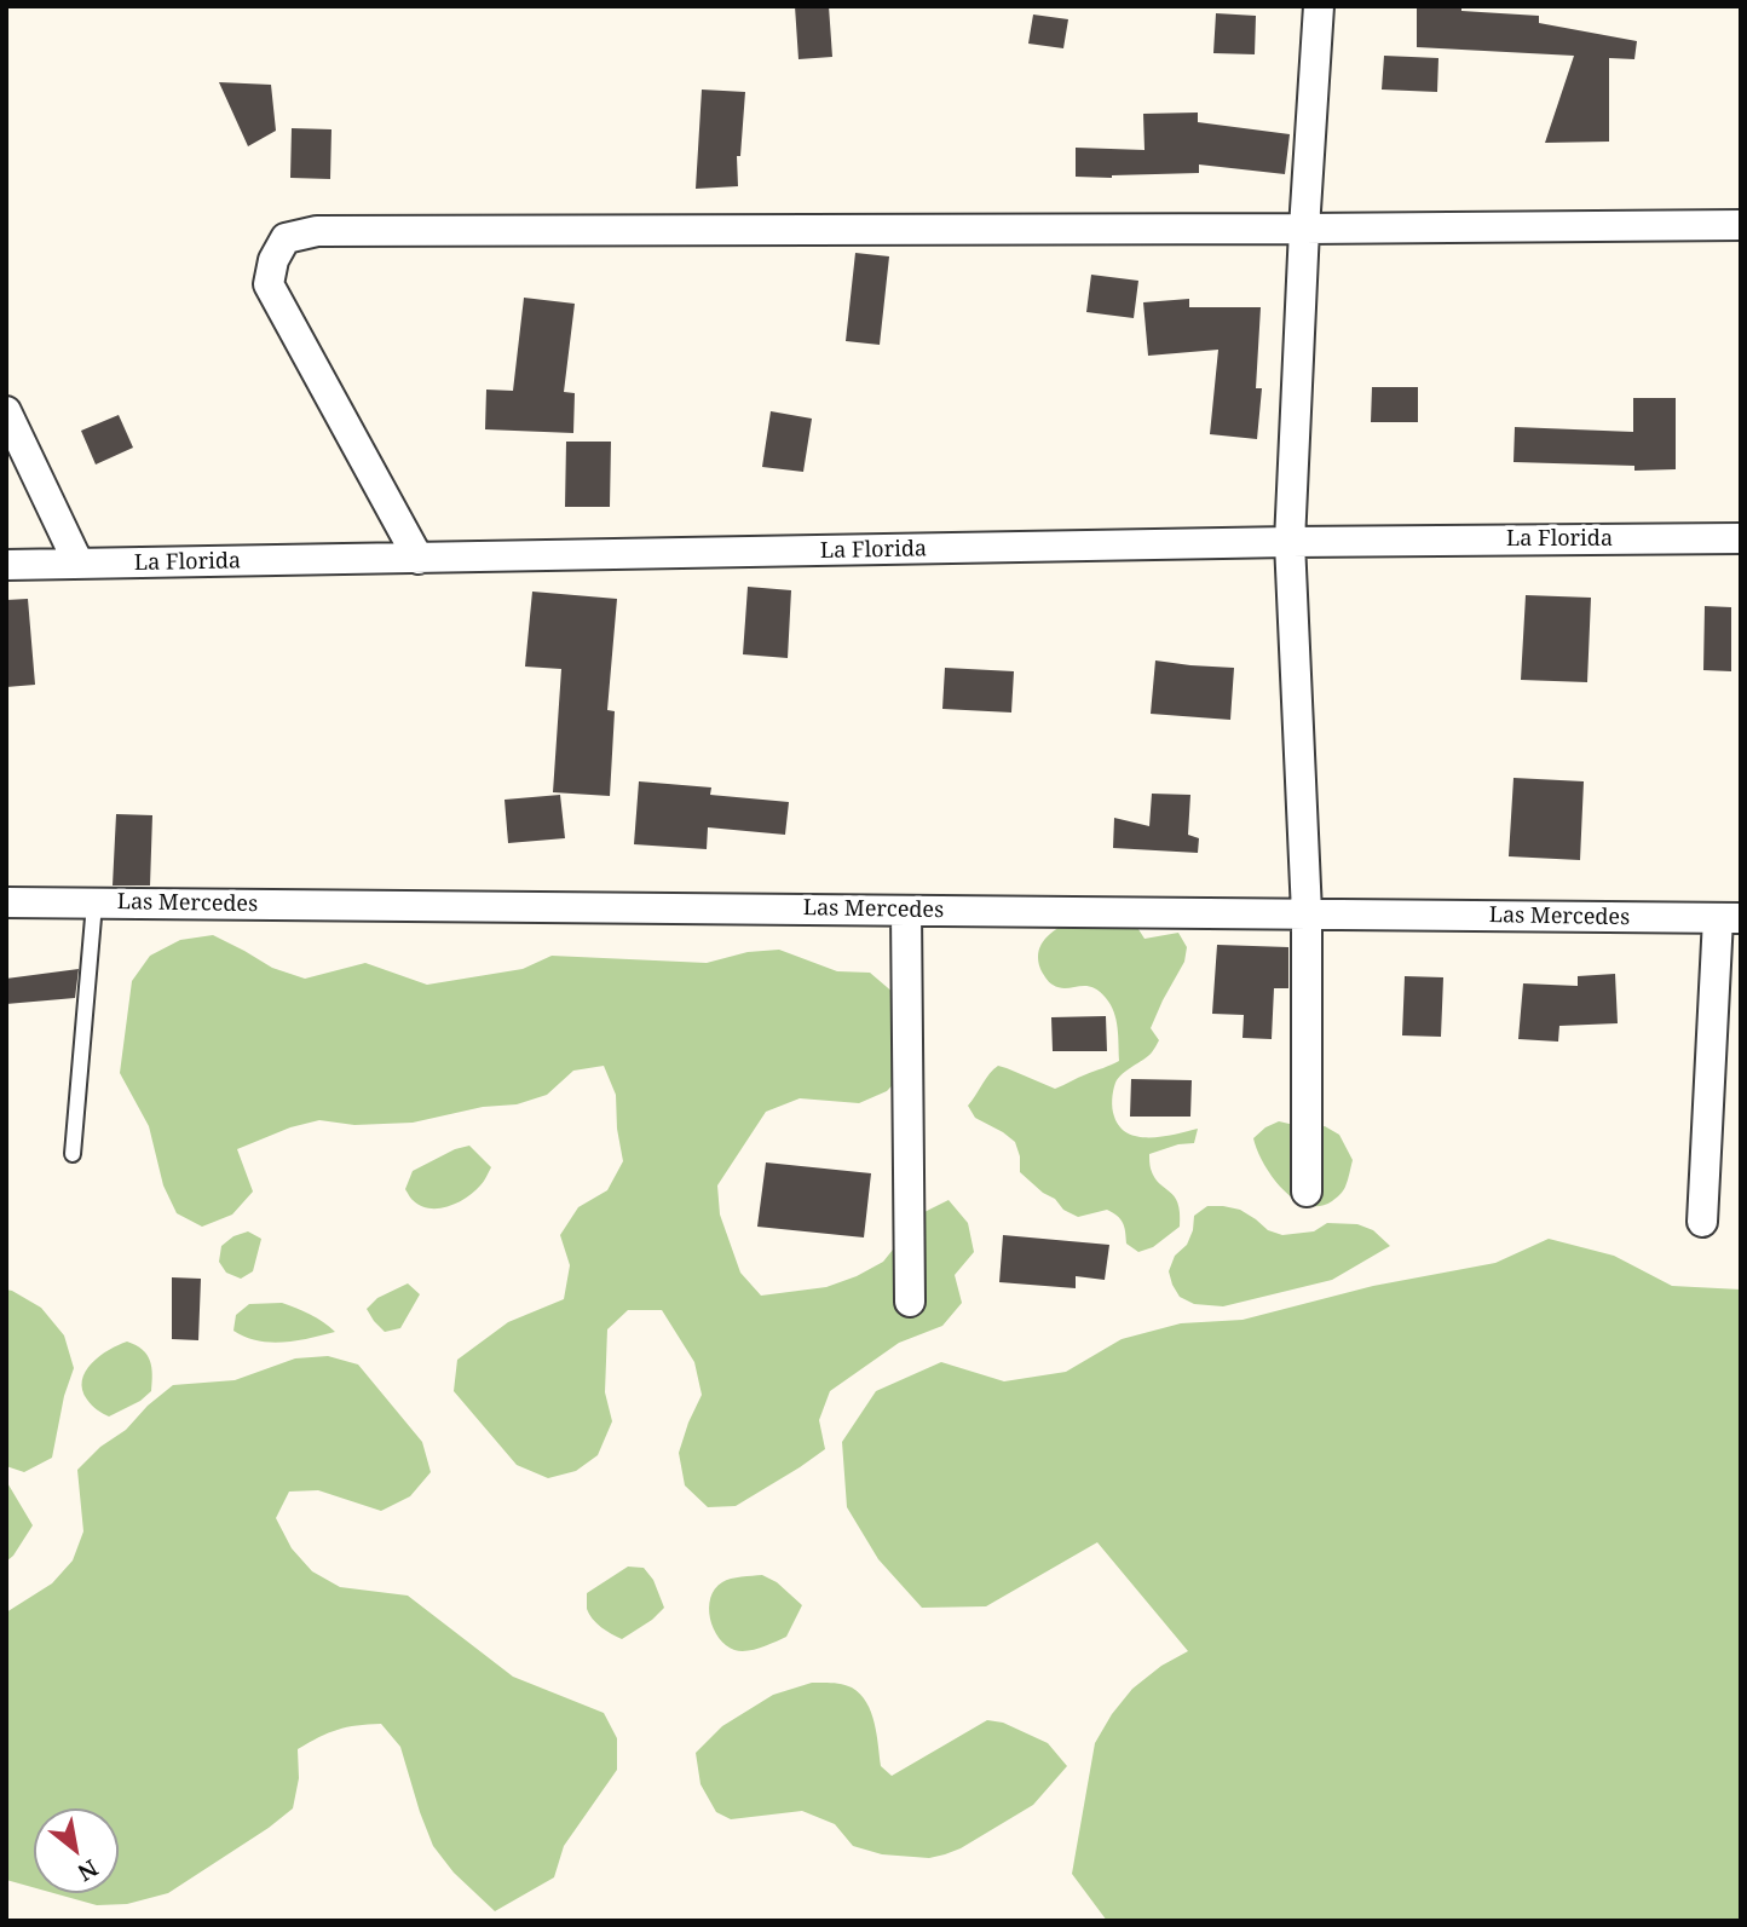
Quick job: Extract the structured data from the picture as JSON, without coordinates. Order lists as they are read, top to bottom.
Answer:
{
  "streets": {
    "street": ["La Florida", "Las Mercedes"]
  },
  "north": "bottom right"
}
